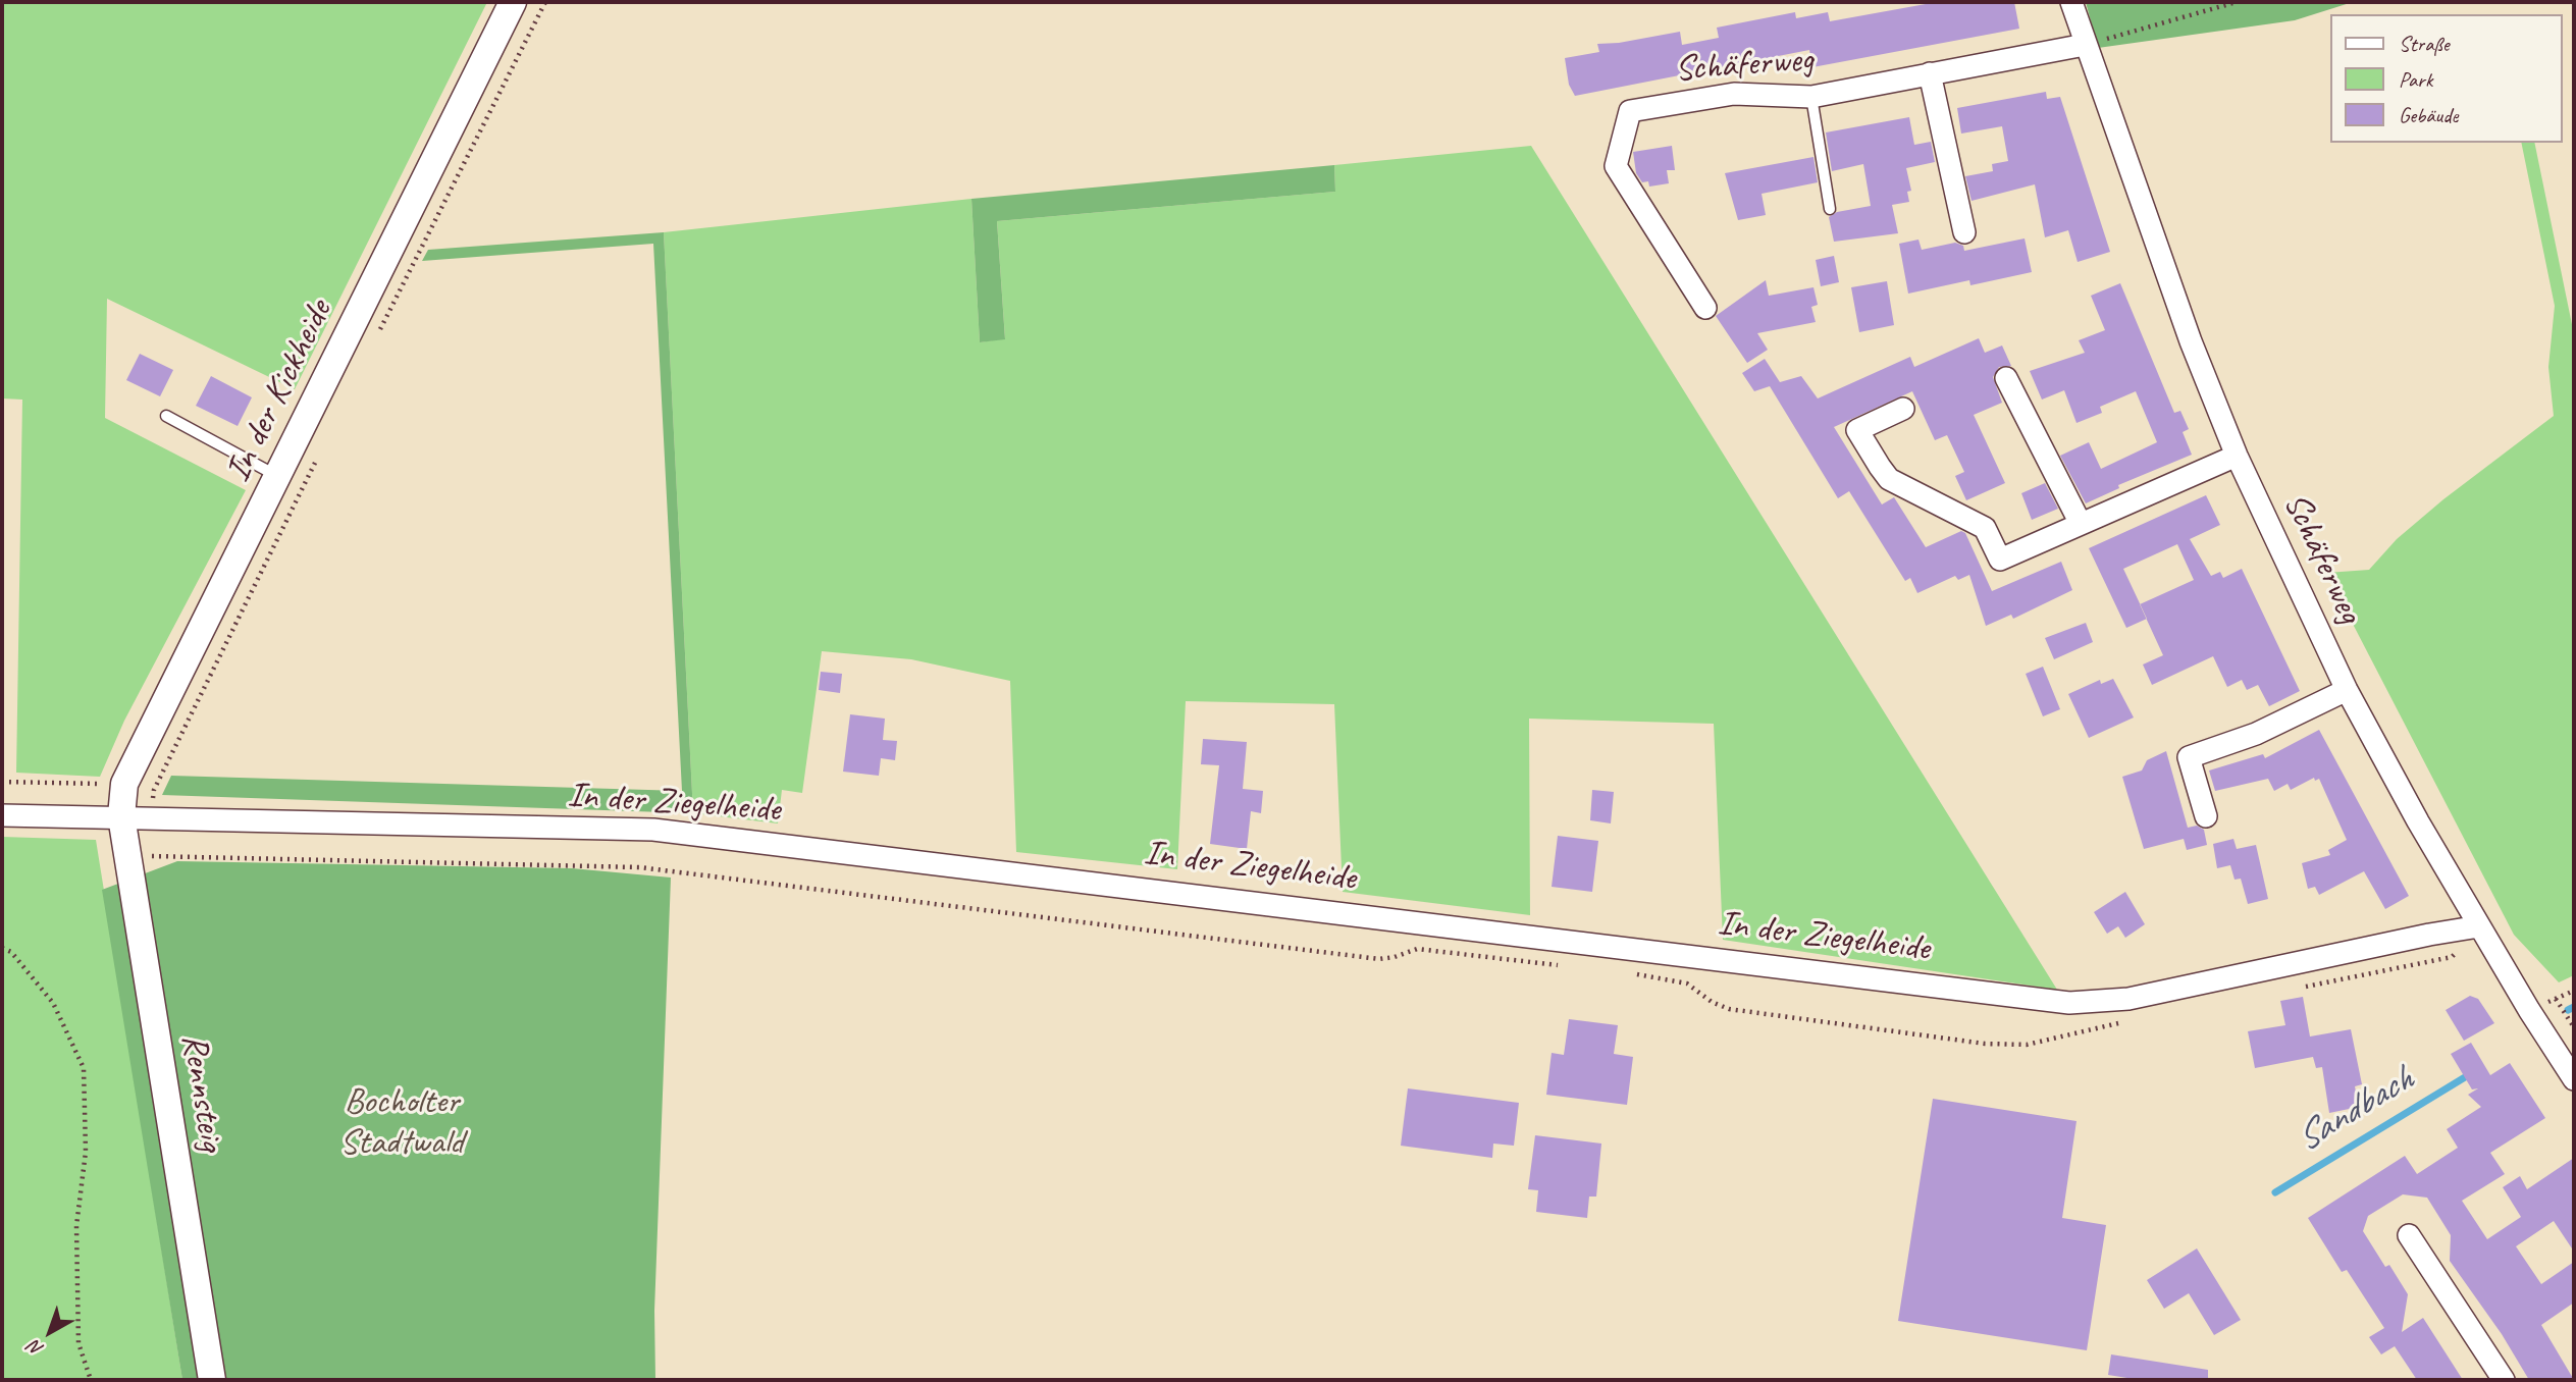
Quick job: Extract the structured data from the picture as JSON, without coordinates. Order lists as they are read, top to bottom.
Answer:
{
  "streets": {
    "street": [
      "Schäferweg",
      "In der Kickheide",
      "In der Ziegelheide",
      "Rennsteig"
    ]
  },
  "crossings": [
    ["Schäferweg", "In der Ziegelheide"],
    ["In der Kickheide", "In der Ziegelheide"],
    ["In der Kickheide", "Rennsteig"],
    ["In der Ziegelheide", "Rennsteig"]
  ],
  "water": ["Sandbach"],
  "parks": ["Bocholter Stadtwald"],
  "legend": ["Straße", "Park", "Gebäude"],
  "north": "bottom left"
}
